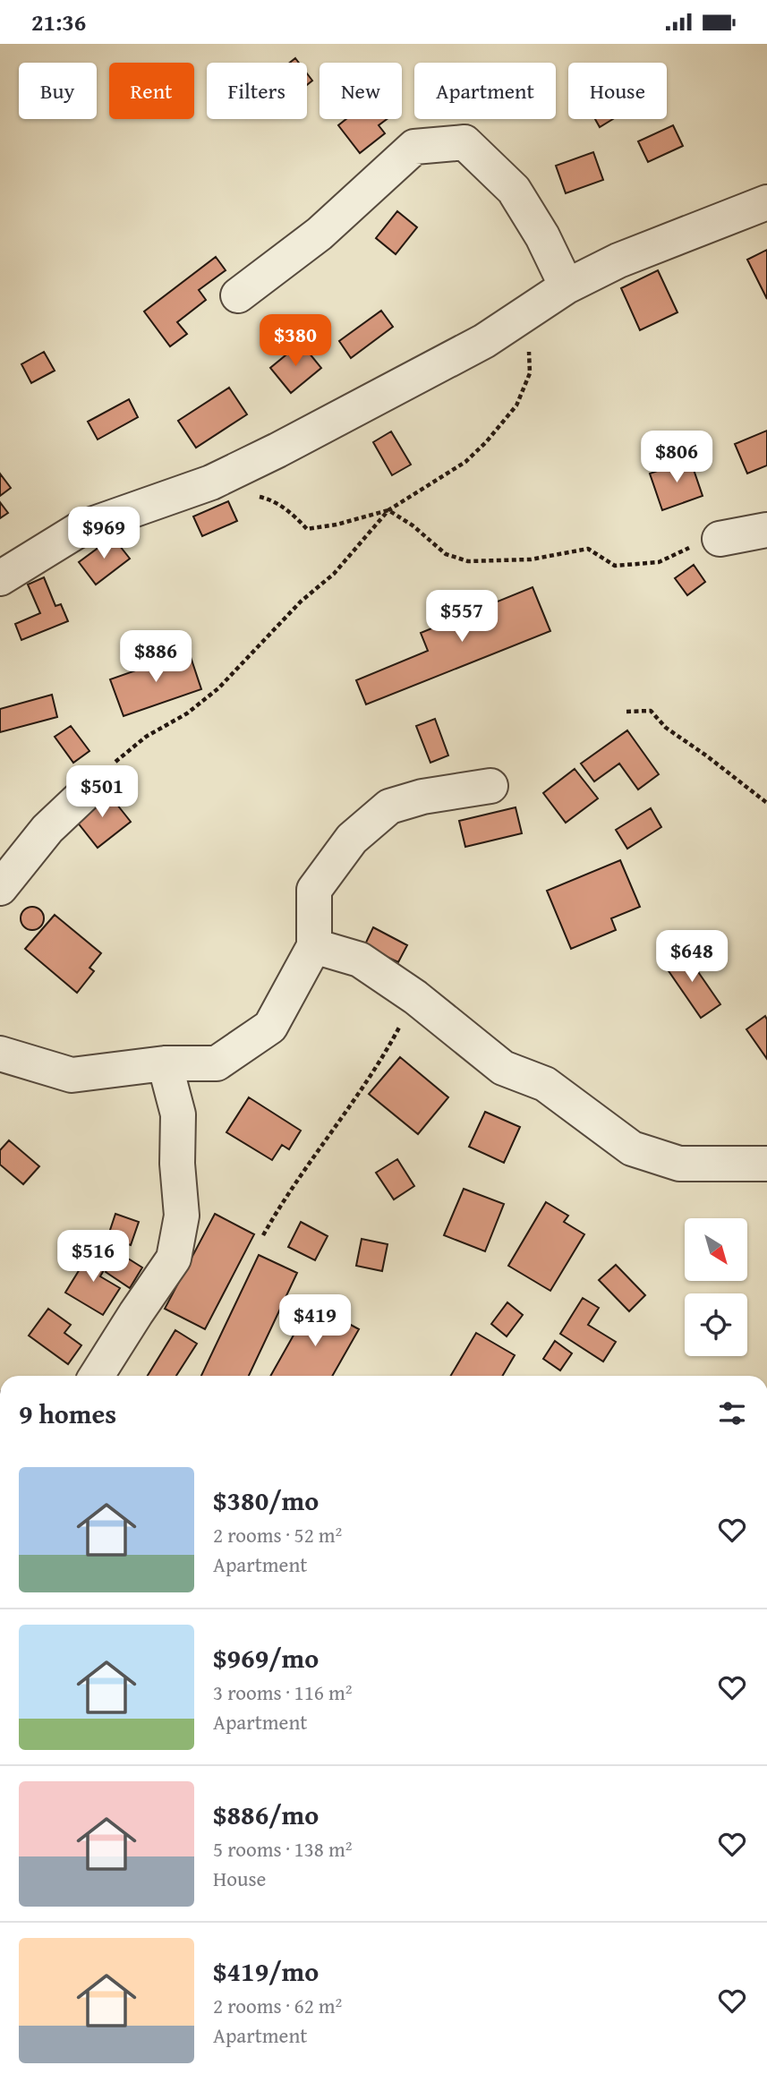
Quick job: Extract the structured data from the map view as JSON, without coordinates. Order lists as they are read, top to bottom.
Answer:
{
  "north": "bottom right",
  "page": {
    "status": "21:36",
    "chip": [
      "Buy",
      "Rent",
      "Filters",
      "New",
      "Apartment",
      "House"
    ],
    "price": [
      "$380",
      "$806",
      "$969",
      "$557",
      "$886",
      "$501",
      "$648",
      "$516",
      "$419"
    ],
    "heading": "9 homes",
    "list": [
      {
        "name": "$380/mo",
        "note": "2 rooms · 52 m² · Apartment"
      },
      {
        "name": "$969/mo",
        "note": "3 rooms · 116 m² · Apartment"
      },
      {
        "name": "$886/mo",
        "note": "5 rooms · 138 m² · House"
      },
      {
        "name": "$419/mo",
        "note": "2 rooms · 62 m² · Apartment"
      }
    ]
  }
}
